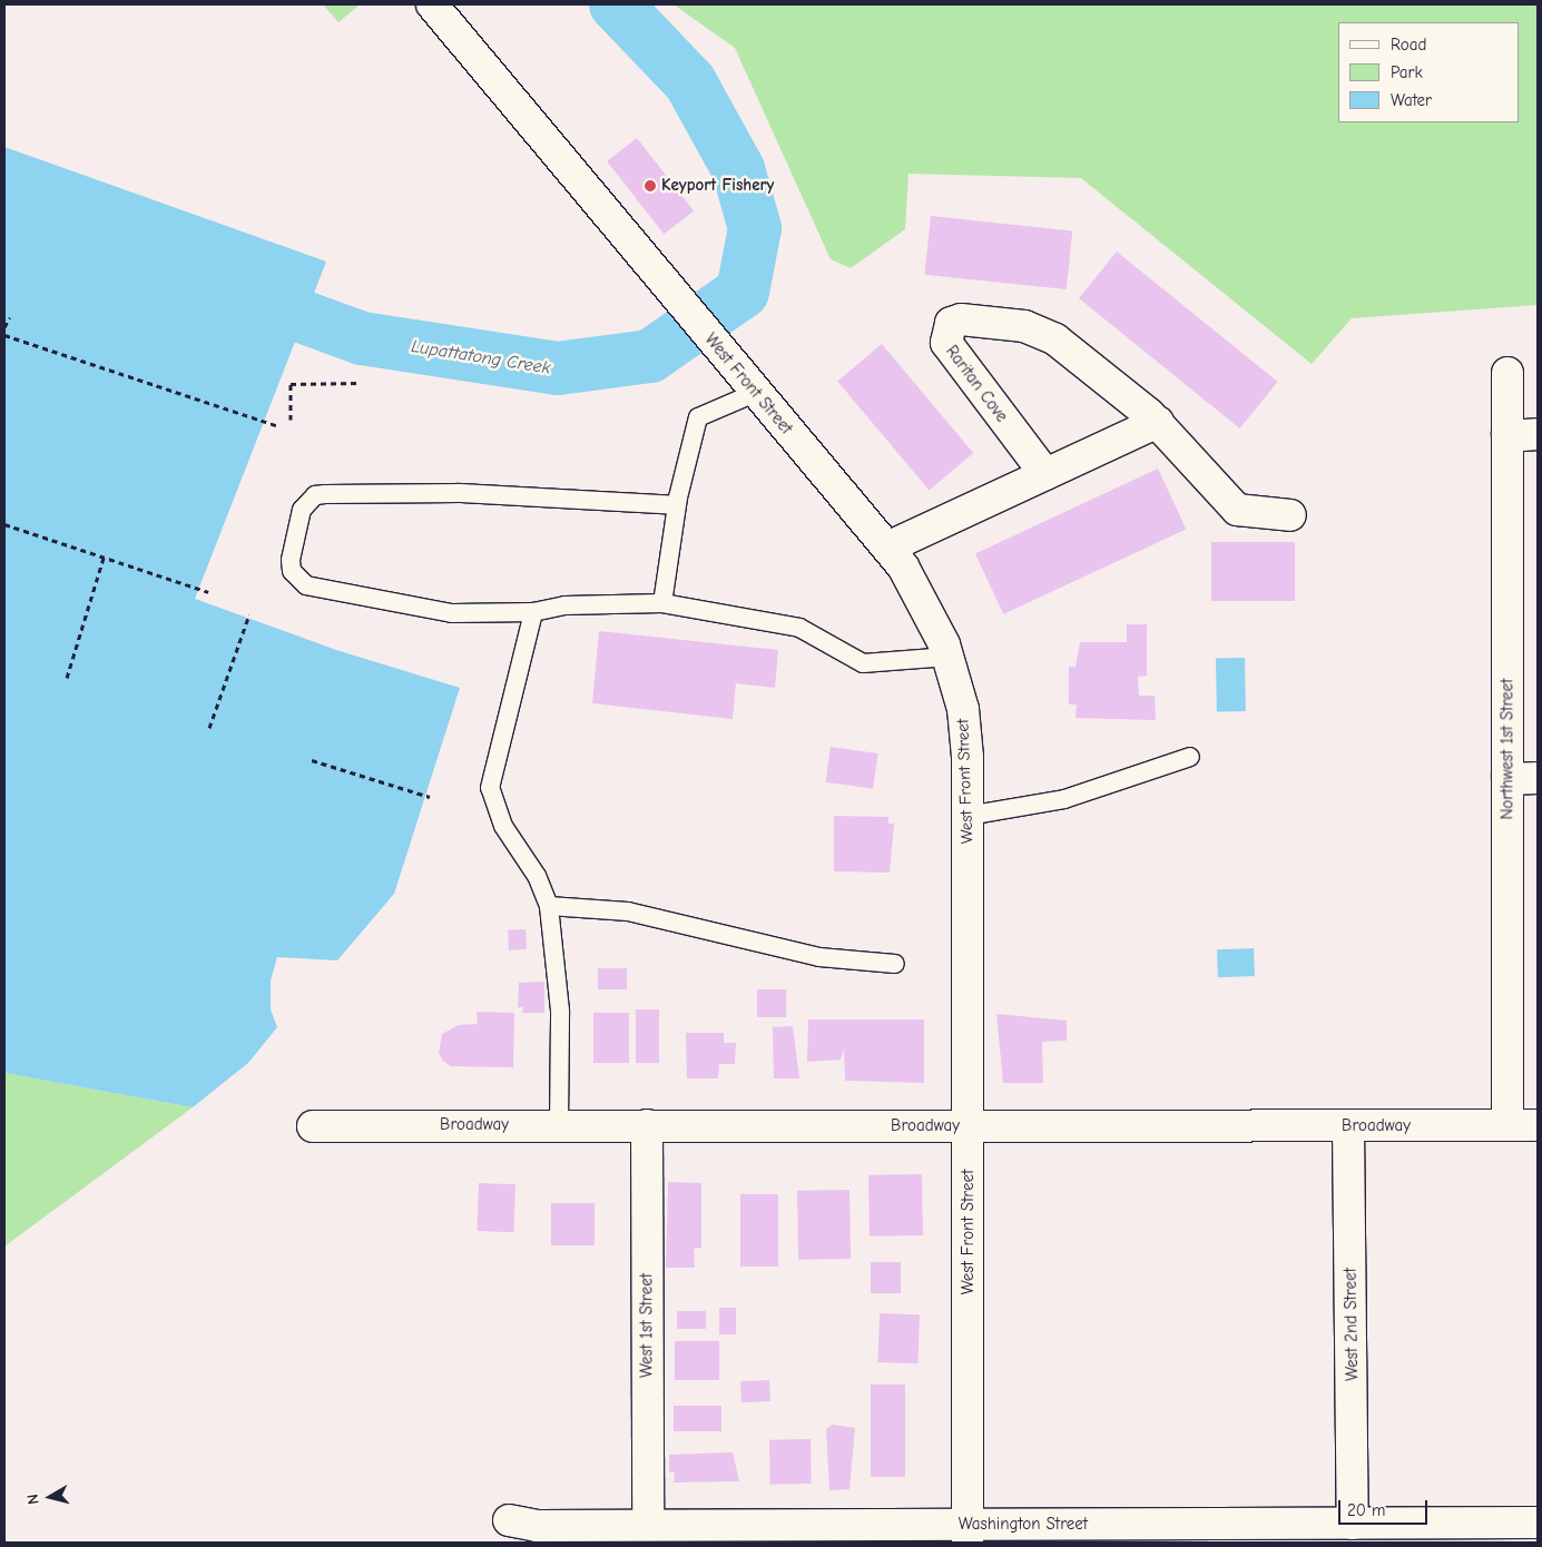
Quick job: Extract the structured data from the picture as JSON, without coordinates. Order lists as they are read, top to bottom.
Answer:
{
  "streets": {
    "street": [
      "West Front Street",
      "Raritan Cove",
      "Northwest 1st Street",
      "Broadway",
      "West 2nd Street",
      "West 1st Street",
      "Washington Street"
    ]
  },
  "crossings": [
    ["West Front Street", "Broadway"],
    ["West Front Street", "Washington Street"],
    ["Northwest 1st Street", "Broadway"],
    ["Broadway", "West 2nd Street"],
    ["Broadway", "West 1st Street"],
    ["West 2nd Street", "Washington Street"],
    ["West 1st Street", "Washington Street"]
  ],
  "water": ["Lupattatong Creek"],
  "places": ["Keyport Fishery"],
  "legend": ["Road", "Park", "Water"],
  "scale_bar": "20 m",
  "north": "left"
}
